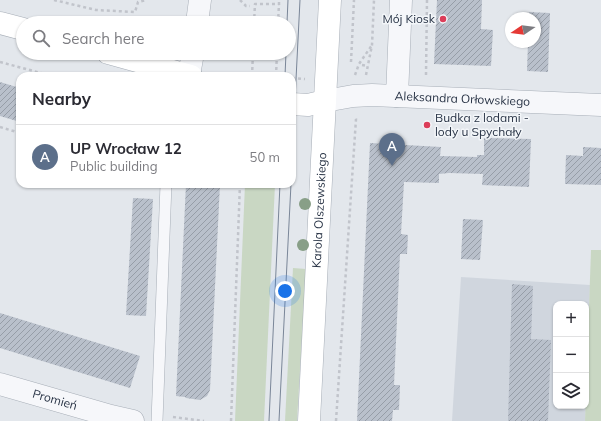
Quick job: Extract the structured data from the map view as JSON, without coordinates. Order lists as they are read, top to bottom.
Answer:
{
  "streets": {
    "street": ["Aleksandra Orłowskiego", "Karola Olszewskiego", "Promień"]
  },
  "crossings": [
    ["Aleksandra Orłowskiego", "Karola Olszewskiego"]
  ],
  "places": ["Mój Kiosk", "Budka z lodami - lody u Spychały"],
  "north": "left",
  "page": {
    "search": "Search here",
    "heading": "Nearby",
    "list": [
      {
        "mark": "A",
        "name": "UP Wrocław 12",
        "note": "Public building",
        "value": "50 m"
      }
    ],
    "pins": "A",
    "map_buttons": ["+", "−"]
  }
}
